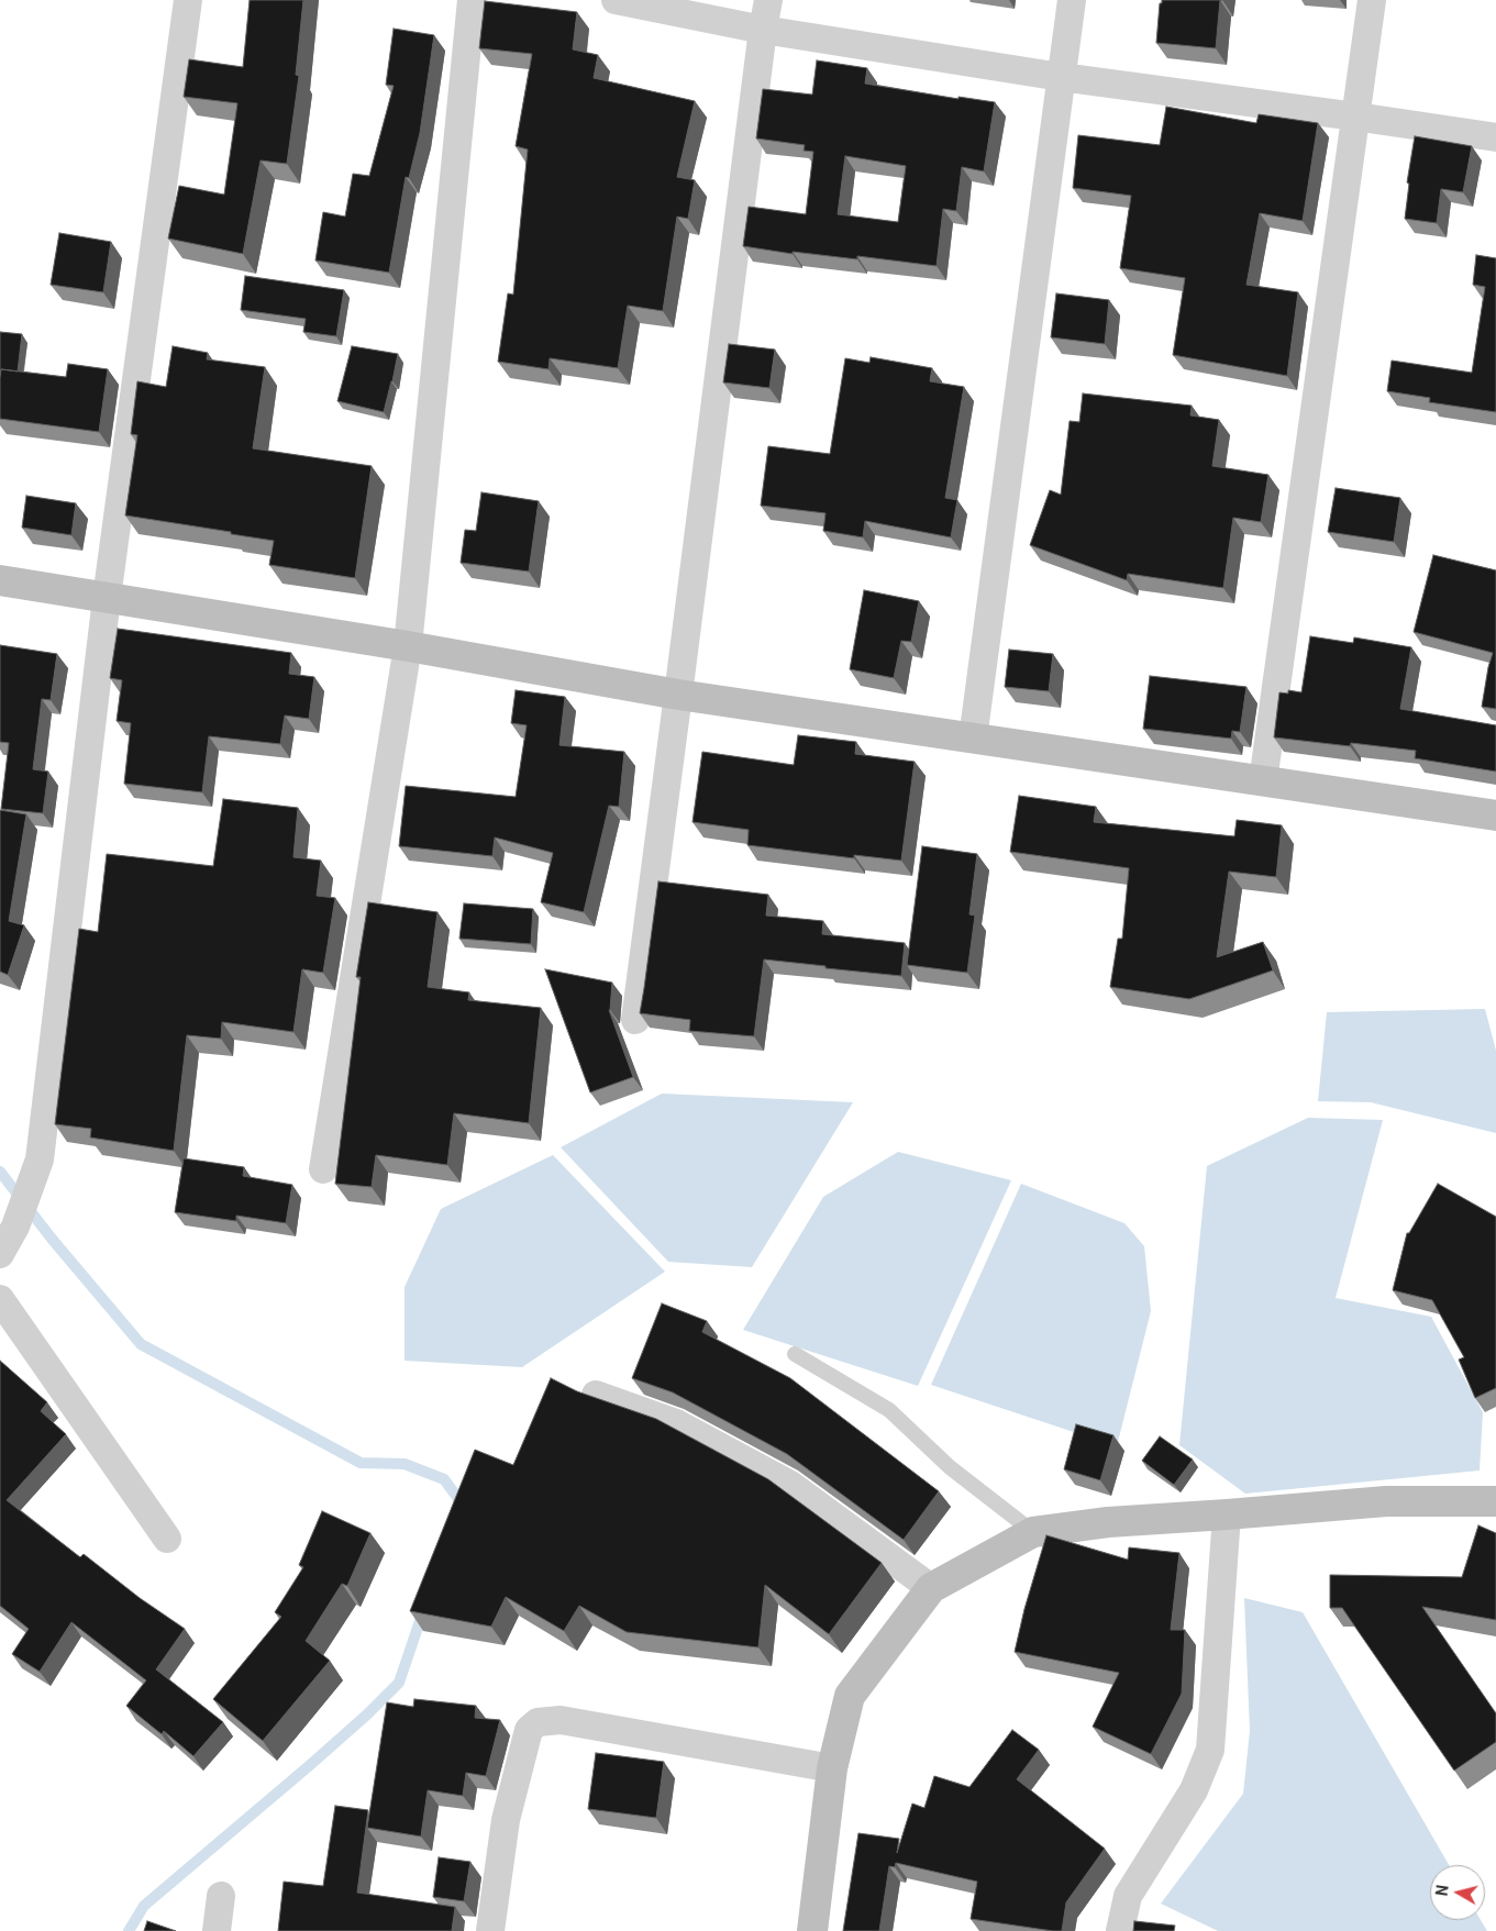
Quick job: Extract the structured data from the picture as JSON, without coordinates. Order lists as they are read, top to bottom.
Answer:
{
  "north": "left"
}
